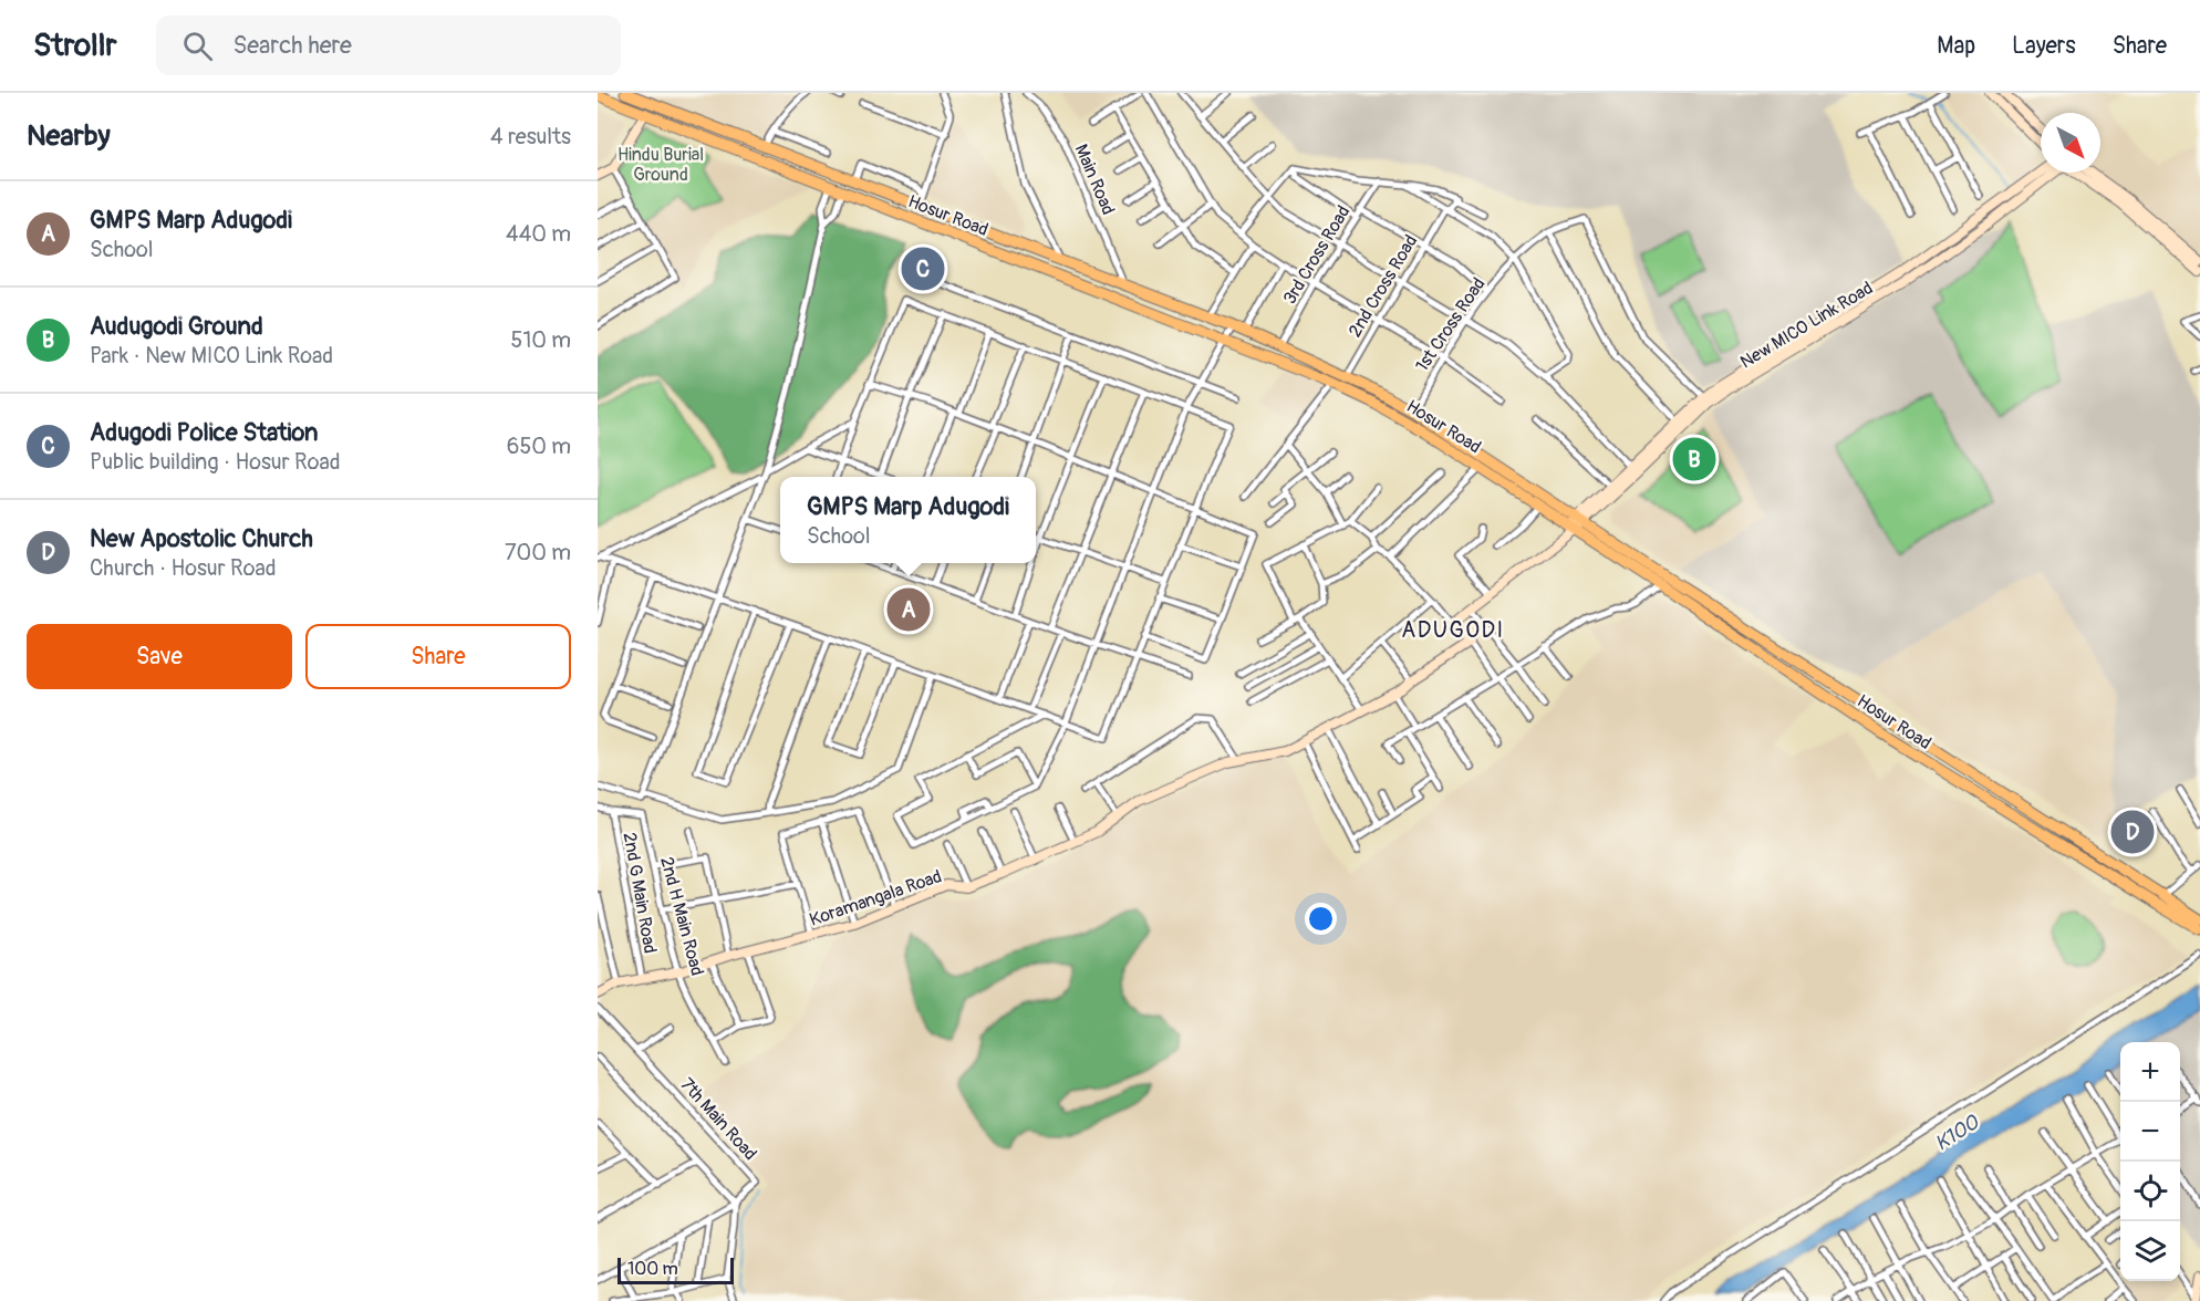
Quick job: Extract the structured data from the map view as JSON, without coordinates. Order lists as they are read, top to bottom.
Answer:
{
  "streets": {
    "main road": ["Hosur Road"],
    "street": [
      "Main Road",
      "3rd Cross Road",
      "2nd Cross Road",
      "1st Cross Road",
      "New MICO Link Road",
      "2nd G Main Road",
      "Koramangala Road",
      "2nd H Main Road",
      "7th Main Road"
    ]
  },
  "crossings": [
    ["Main Road", "Hosur Road"],
    ["Hosur Road", "3rd Cross Road"],
    ["Hosur Road", "2nd Cross Road"],
    ["Hosur Road", "1st Cross Road"],
    ["Hosur Road", "New MICO Link Road"],
    ["1st Cross Road", "New MICO Link Road"],
    ["2nd G Main Road", "Koramangala Road"],
    ["2nd G Main Road", "2nd H Main Road"],
    ["Koramangala Road", "2nd H Main Road"]
  ],
  "districts": ["ADUGODI"],
  "water": ["K100"],
  "parks": ["Hindu Burial Ground"],
  "scale_bar": "100 m",
  "north": "bottom right",
  "page": {
    "header": "Strollr",
    "search": "Search here",
    "nav": ["Map", "Layers", "Share"],
    "heading": ["Nearby", "4 results"],
    "list": [
      {
        "mark": "A",
        "name": "GMPS Marp Adugodi",
        "note": "School",
        "value": "440 m"
      },
      {
        "mark": "B",
        "name": "Audugodi Ground",
        "note": "Park · New MICO Link Road",
        "value": "510 m"
      },
      {
        "mark": "C",
        "name": "Adugodi Police Station",
        "note": "Public building · Hosur Road",
        "value": "650 m"
      },
      {
        "mark": "D",
        "name": "New Apostolic Church",
        "note": "Church · Hosur Road",
        "value": "700 m"
      }
    ],
    "pins": [
      "C",
      "B",
      "A",
      "D"
    ],
    "popup": ["GMPS Marp Adugodi", "School"],
    "buttons": ["Save", "Share"],
    "map_buttons": ["+", "−"],
    "scale": "100 m"
  }
}
